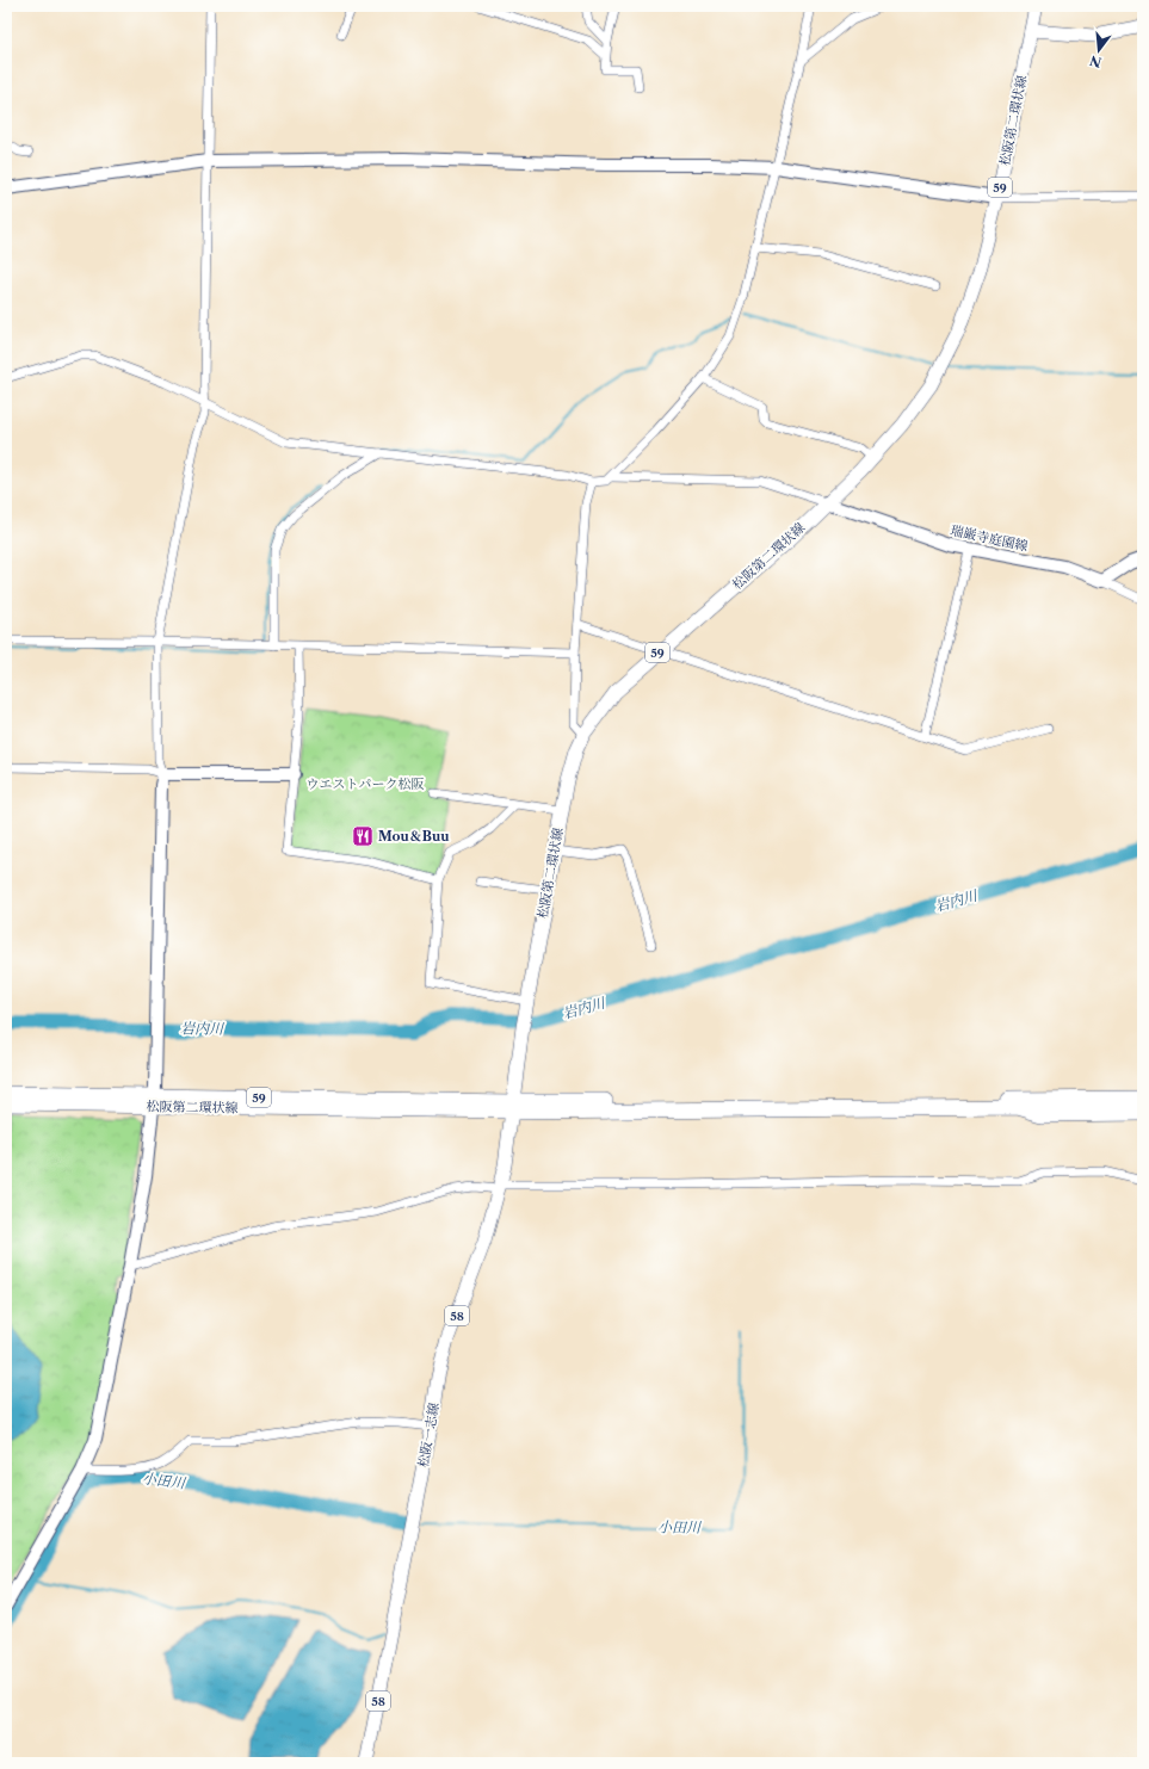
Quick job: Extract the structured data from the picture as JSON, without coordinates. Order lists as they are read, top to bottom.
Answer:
{
  "streets": {
    "main road": [
      "松阪第二環状線",
      "59",
      "58",
      "松阪一志線"
    ],
    "street": ["瑞巌寺庭園線"]
  },
  "crossings": [
    ["松阪第二環状線", "瑞巌寺庭園線"],
    ["松阪第二環状線", "松阪一志線"]
  ],
  "water": ["岩内川", "小田川"],
  "parks": ["ウエストパーク松阪"],
  "places": {
    "restaurant": ["Mou＆Buu"]
  },
  "north": "bottom"
}
